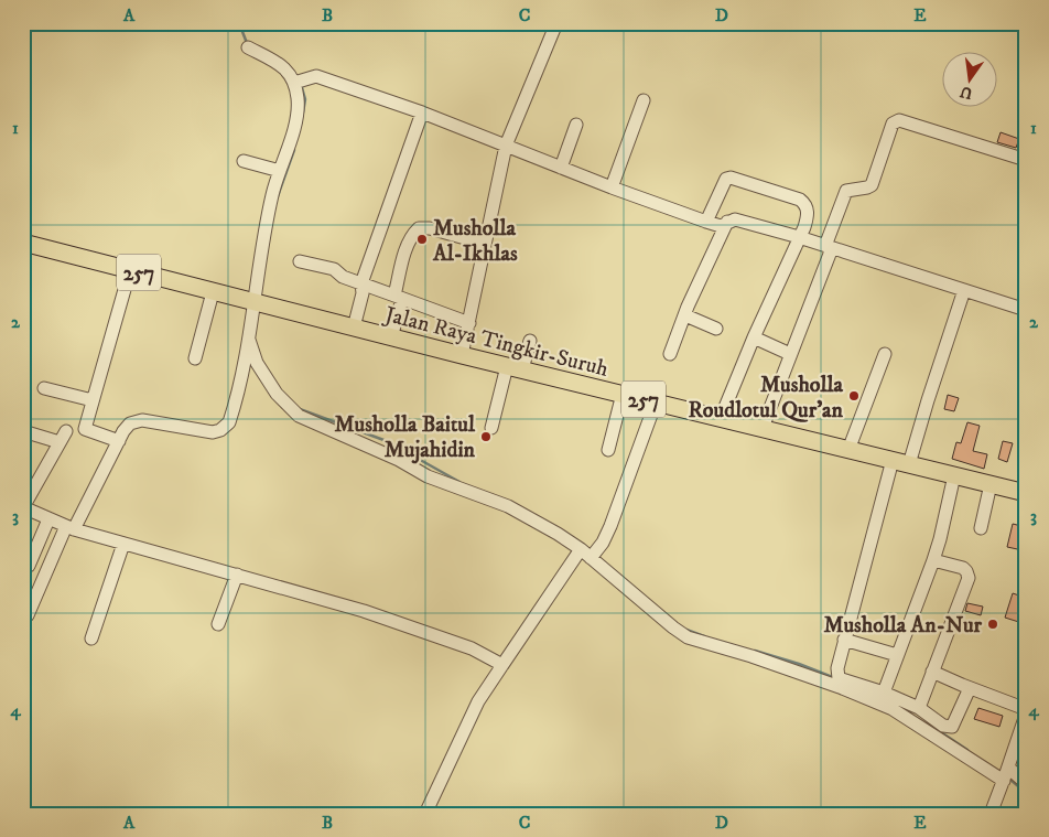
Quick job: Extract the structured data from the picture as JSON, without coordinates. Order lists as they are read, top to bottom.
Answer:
{
  "streets": {
    "main road": ["257", "Jalan Raya Tingkir-Suruh"]
  },
  "places": [
    "Musholla Al-Ikhlas",
    "Musholla Roudlotul Qur'an",
    "Musholla Baitul Mujahidin",
    "Musholla An-Nur"
  ],
  "north": "bottom",
  "grid": {
    "columns": [
      "A",
      "B",
      "C",
      "D",
      "E"
    ],
    "rows": [
      "1",
      "2",
      "3",
      "4"
    ]
  }
}
